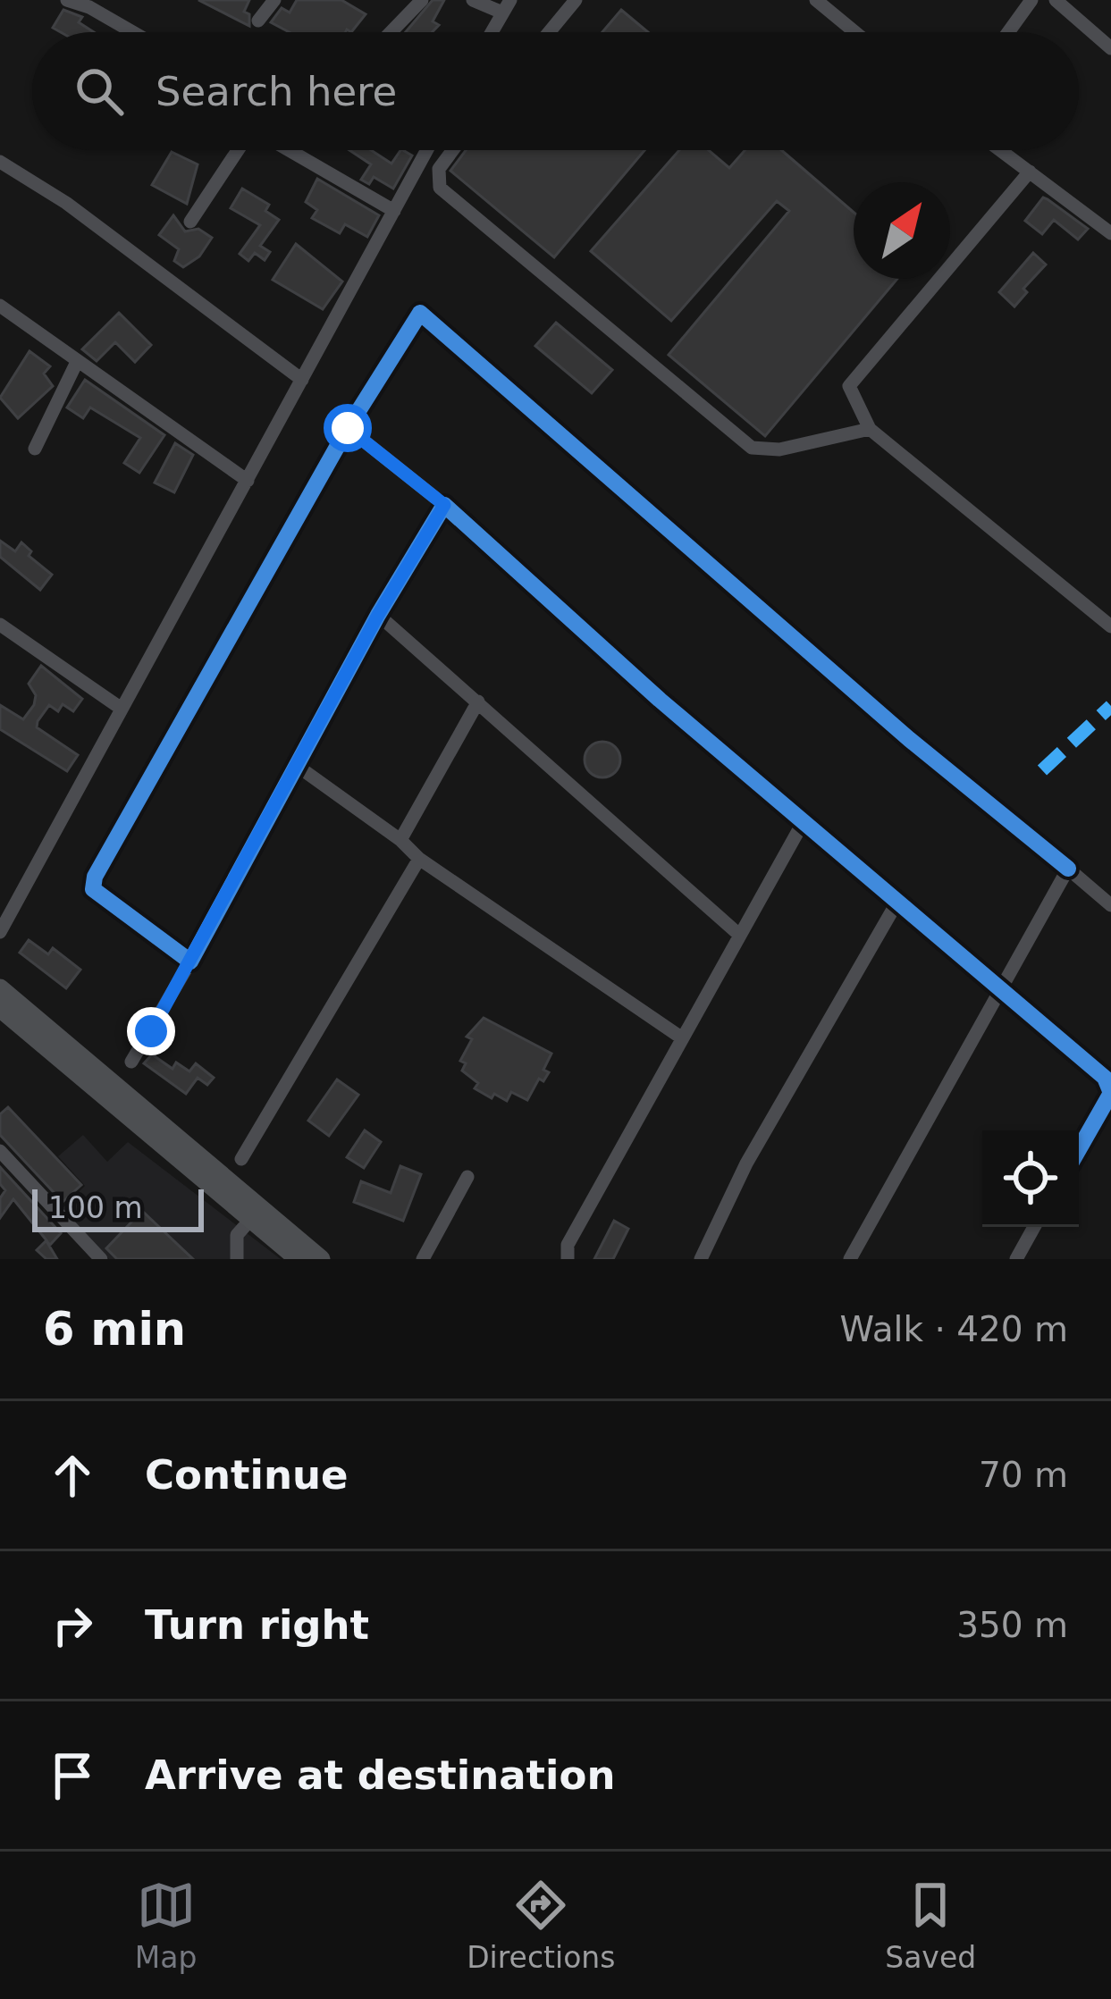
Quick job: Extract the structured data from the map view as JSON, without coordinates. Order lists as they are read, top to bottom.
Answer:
{
  "scale_bar": "100 m",
  "north": "top right",
  "page": {
    "search": "Search here",
    "scale": "100 m",
    "heading": ["6 min", "Walk · 420 m"],
    "list": [
      ["Continue", "70 m"],
      ["Turn right", "350 m"],
      "Arrive at destination"
    ],
    "nav": ["Map", "Directions", "Saved"]
  }
}
